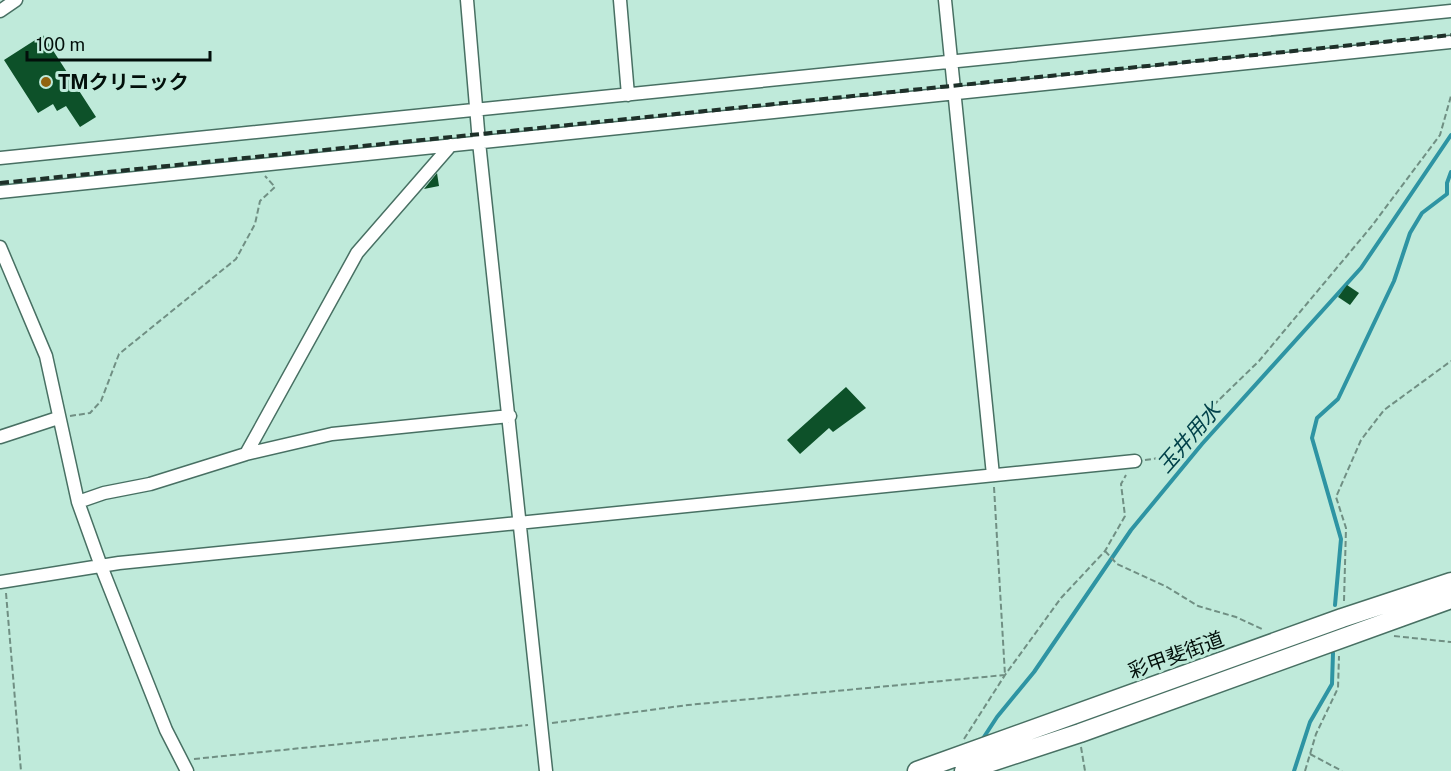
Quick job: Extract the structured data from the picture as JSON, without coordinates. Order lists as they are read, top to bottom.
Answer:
{
  "streets": {
    "highway": ["彩甲斐街道"]
  },
  "water": ["玉井用水"],
  "places": ["TMクリニック"],
  "scale_bar": "100 m"
}
